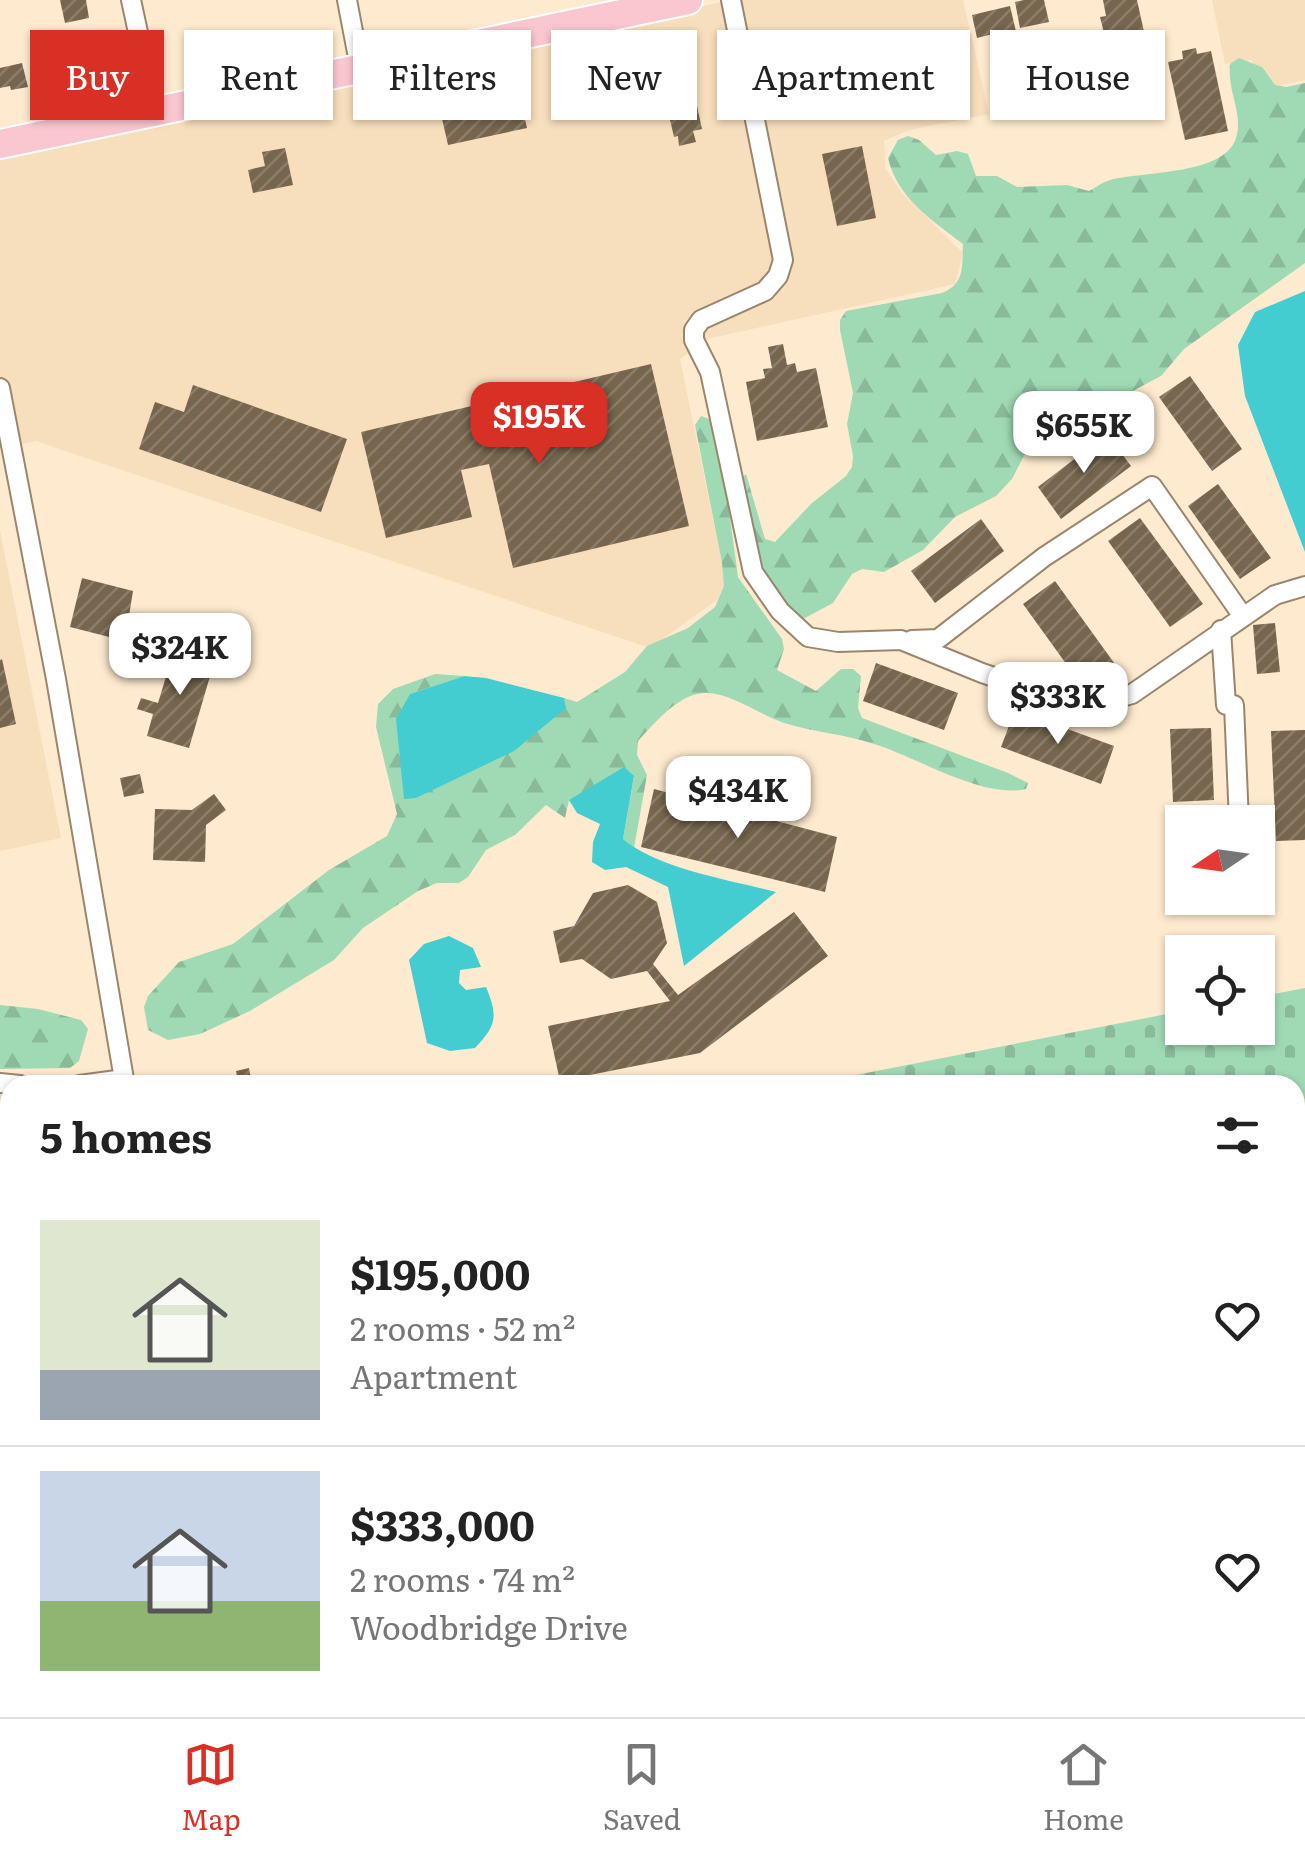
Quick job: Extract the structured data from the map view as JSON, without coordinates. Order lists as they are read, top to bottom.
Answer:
{
  "north": "left",
  "page": {
    "chip": [
      "Buy",
      "Rent",
      "Filters",
      "New",
      "Apartment",
      "House"
    ],
    "price": [
      "$195K",
      "$655K",
      "$324K",
      "$333K",
      "$434K"
    ],
    "heading": "5 homes",
    "list": [
      {
        "name": "$195,000",
        "note": "2 rooms · 52 m² · Apartment"
      },
      {
        "name": "$333,000",
        "note": "2 rooms · 74 m² · Woodbridge Drive"
      }
    ],
    "tabs": ["Map", "Saved", "Home"]
  }
}
